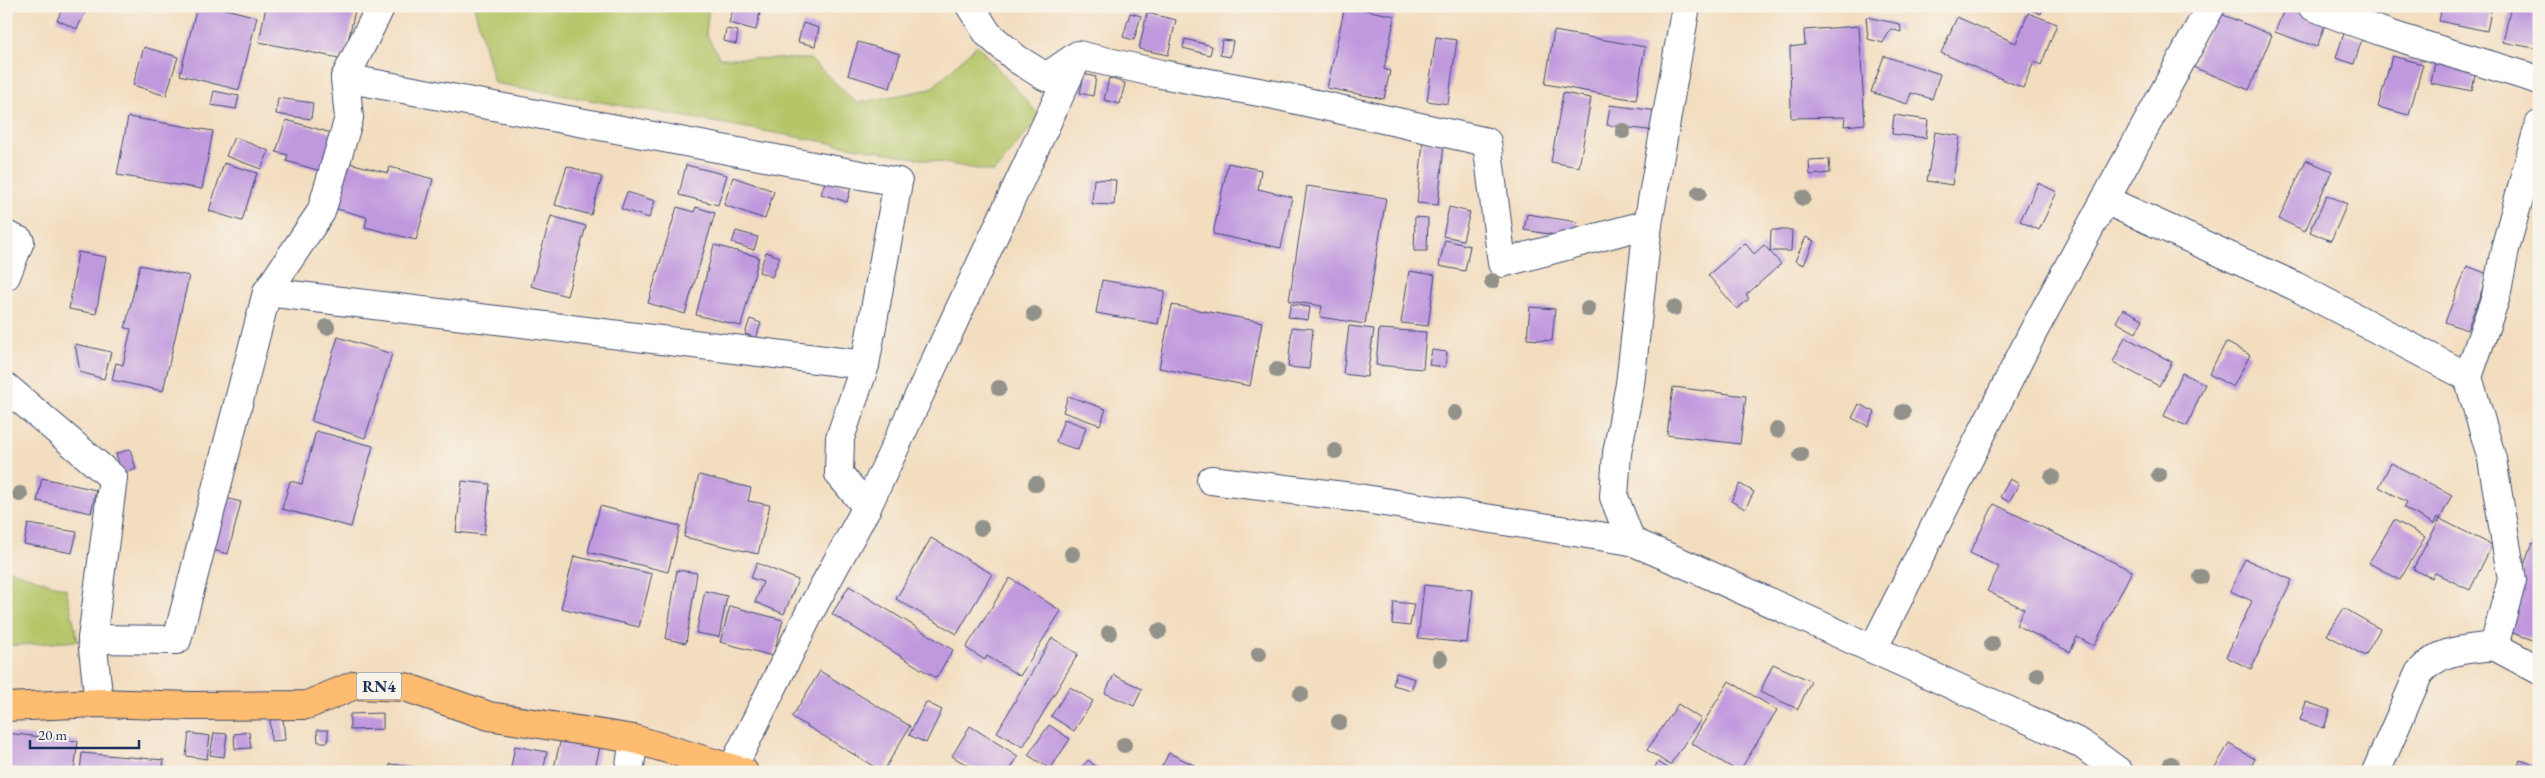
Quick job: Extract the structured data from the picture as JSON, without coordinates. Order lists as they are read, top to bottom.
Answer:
{
  "streets": {
    "highway": ["RN4"]
  },
  "scale_bar": "20 m"
}
